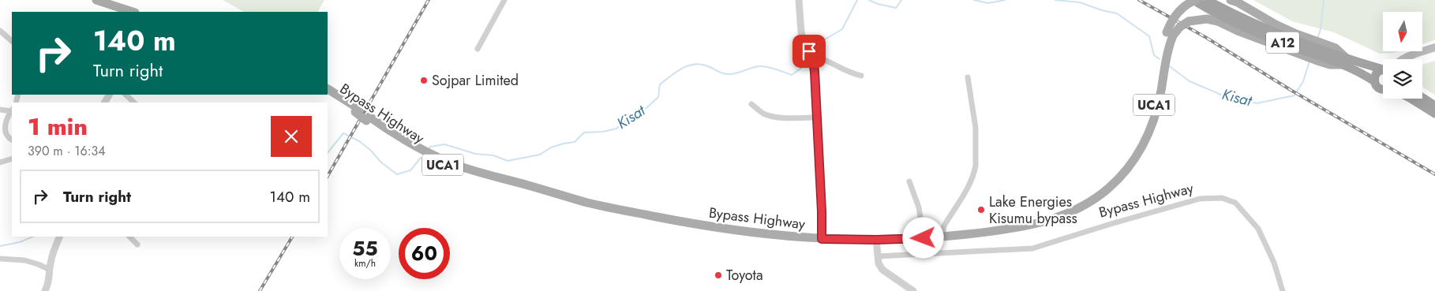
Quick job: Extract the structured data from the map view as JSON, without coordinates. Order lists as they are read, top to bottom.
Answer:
{
  "streets": {
    "highway": ["A12"],
    "main road": ["UCA1", "Bypass Highway"]
  },
  "crossings": [
    ["A12", "UCA1"],
    ["UCA1", "Bypass Highway"]
  ],
  "water": ["Kisat"],
  "places": ["Sojpar Limited", "Lake Energies Kisumu bypass", "Toyota"],
  "north": "bottom",
  "page": {
    "turn": ["140 m", "Turn right"],
    "heading": ["1 min", "390 m · 16:34"],
    "list": [
      {
        "name": "Turn right",
        "value": "140 m"
      }
    ],
    "speed": "55 km/h",
    "limit": "60"
  }
}
